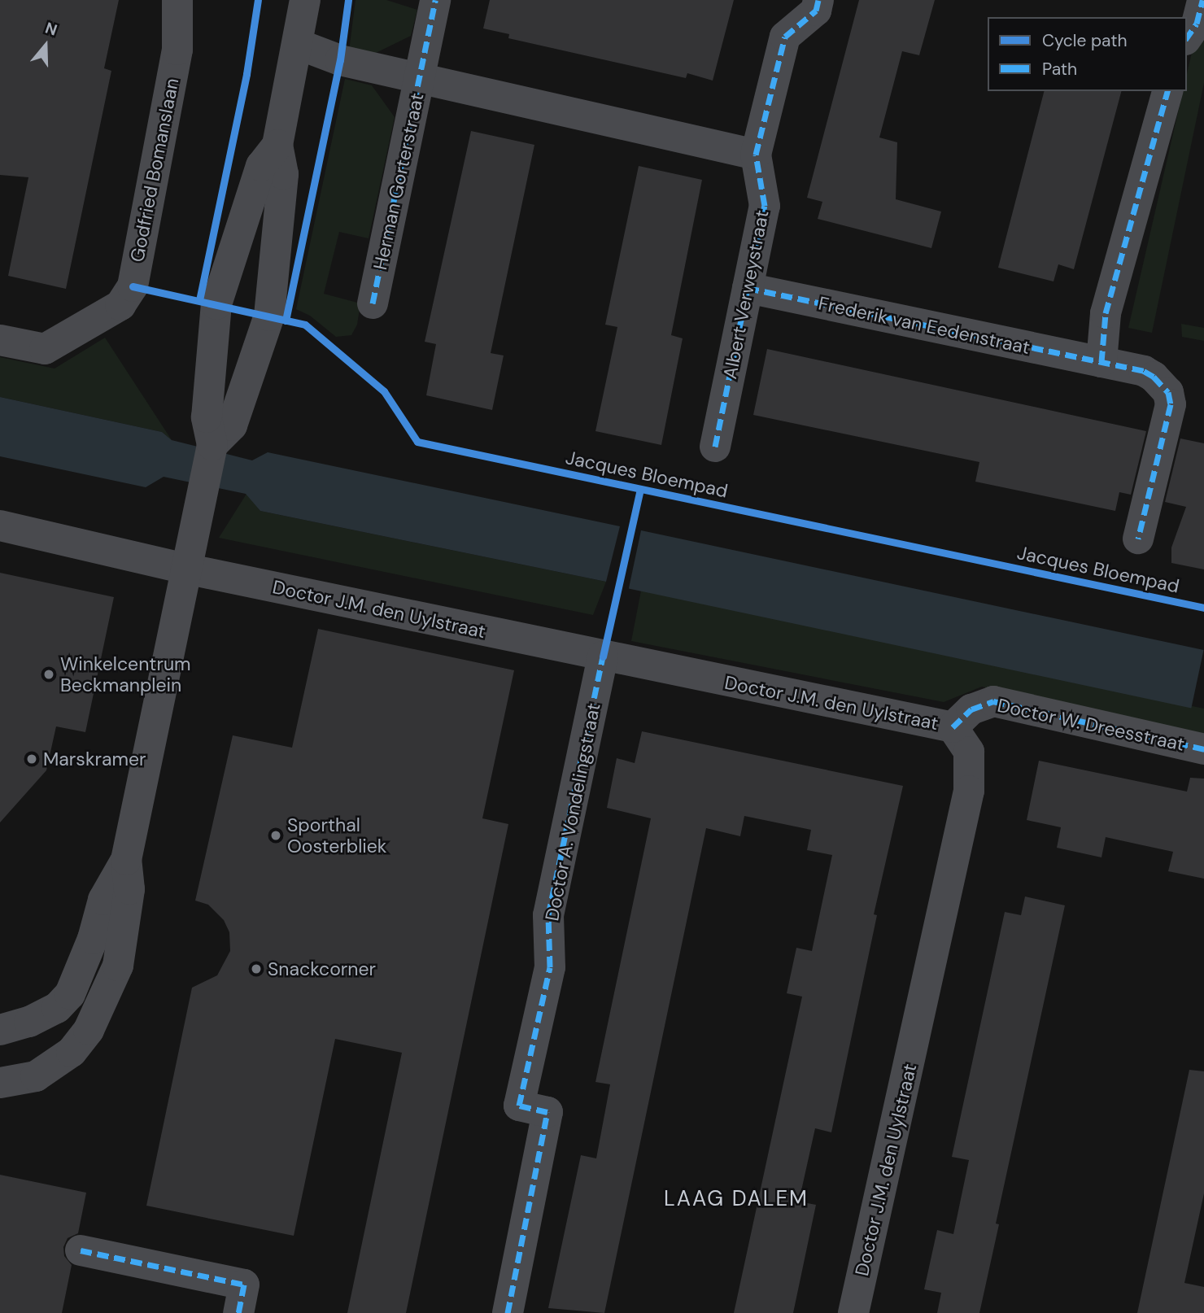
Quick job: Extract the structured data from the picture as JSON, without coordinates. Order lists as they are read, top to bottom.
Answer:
{
  "streets": {
    "street": [
      "Godfried Bomanslaan",
      "Herman Gorterstraat",
      "Albert Verweystraat",
      "Frederik van Eedenstraat",
      "Doctor J.M. den Uylstraat",
      "Doctor W. Dreesstraat",
      "Doctor A. Vondelingstraat"
    ],
    "cycle path": ["Jacques Bloempad"]
  },
  "crossings": [
    ["Albert Verweystraat", "Frederik van Eedenstraat"],
    ["Doctor J.M. den Uylstraat", "Doctor W. Dreesstraat"],
    ["Doctor J.M. den Uylstraat", "Doctor A. Vondelingstraat"]
  ],
  "districts": ["LAAG DALEM"],
  "places": [
    "Winkelcentrum Beckmanplein",
    "Marskramer",
    "Sporthal Oosterbliek",
    "Snackcorner"
  ],
  "legend": ["Cycle path", "Path"],
  "north": "top"
}
